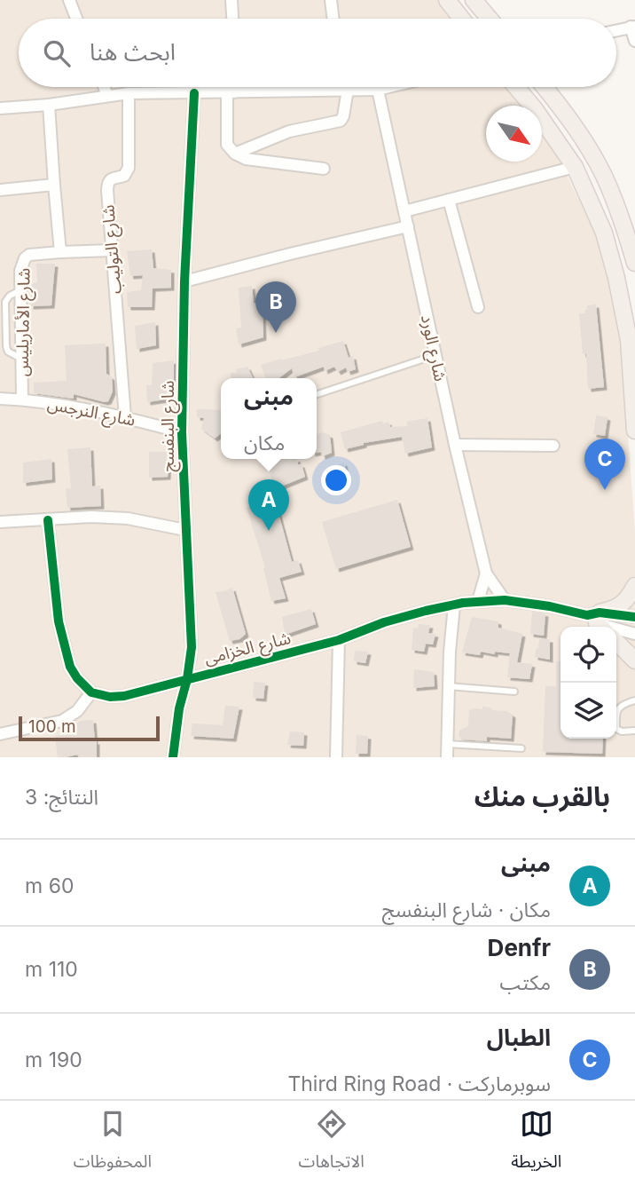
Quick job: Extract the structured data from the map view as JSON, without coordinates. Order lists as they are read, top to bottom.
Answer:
{
  "streets": {
    "street": [
      "شارع التوليب",
      "شارع الأماريليس",
      "شارع الورد",
      "شارع النرجس",
      "شارع البنفسج",
      "شارع الخزامى"
    ]
  },
  "crossings": [
    ["شارع التوليب", "شارع الأماريليس"],
    ["شارع التوليب", "شارع النرجس"],
    ["شارع الأماريليس", "شارع النرجس"],
    ["شارع الورد", "شارع الخزامى"],
    ["شارع النرجس", "شارع البنفسج"],
    ["شارع البنفسج", "شارع الخزامى"]
  ],
  "scale_bar": "100 m",
  "north": "bottom right",
  "page": {
    "search": "ابحث هنا",
    "pins": ["B", "C", "A"],
    "popup": ["مبنى", "مكان"],
    "scale": "100 m",
    "heading": ["بالقرب منك", "النتائج: 3"],
    "list": [
      {
        "mark": "A",
        "name": "مبنى",
        "note": "مكان · شارع البنفسج",
        "value": "60 m"
      },
      {
        "mark": "B",
        "name": "Denfr",
        "note": "مكتب",
        "value": "110 m"
      },
      {
        "mark": "C",
        "name": "الطبال",
        "note": "سوبرماركت · Third Ring Road",
        "value": "190 m"
      }
    ],
    "nav": ["الخريطة", "الاتجاهات", "المحفوظات"]
  }
}
